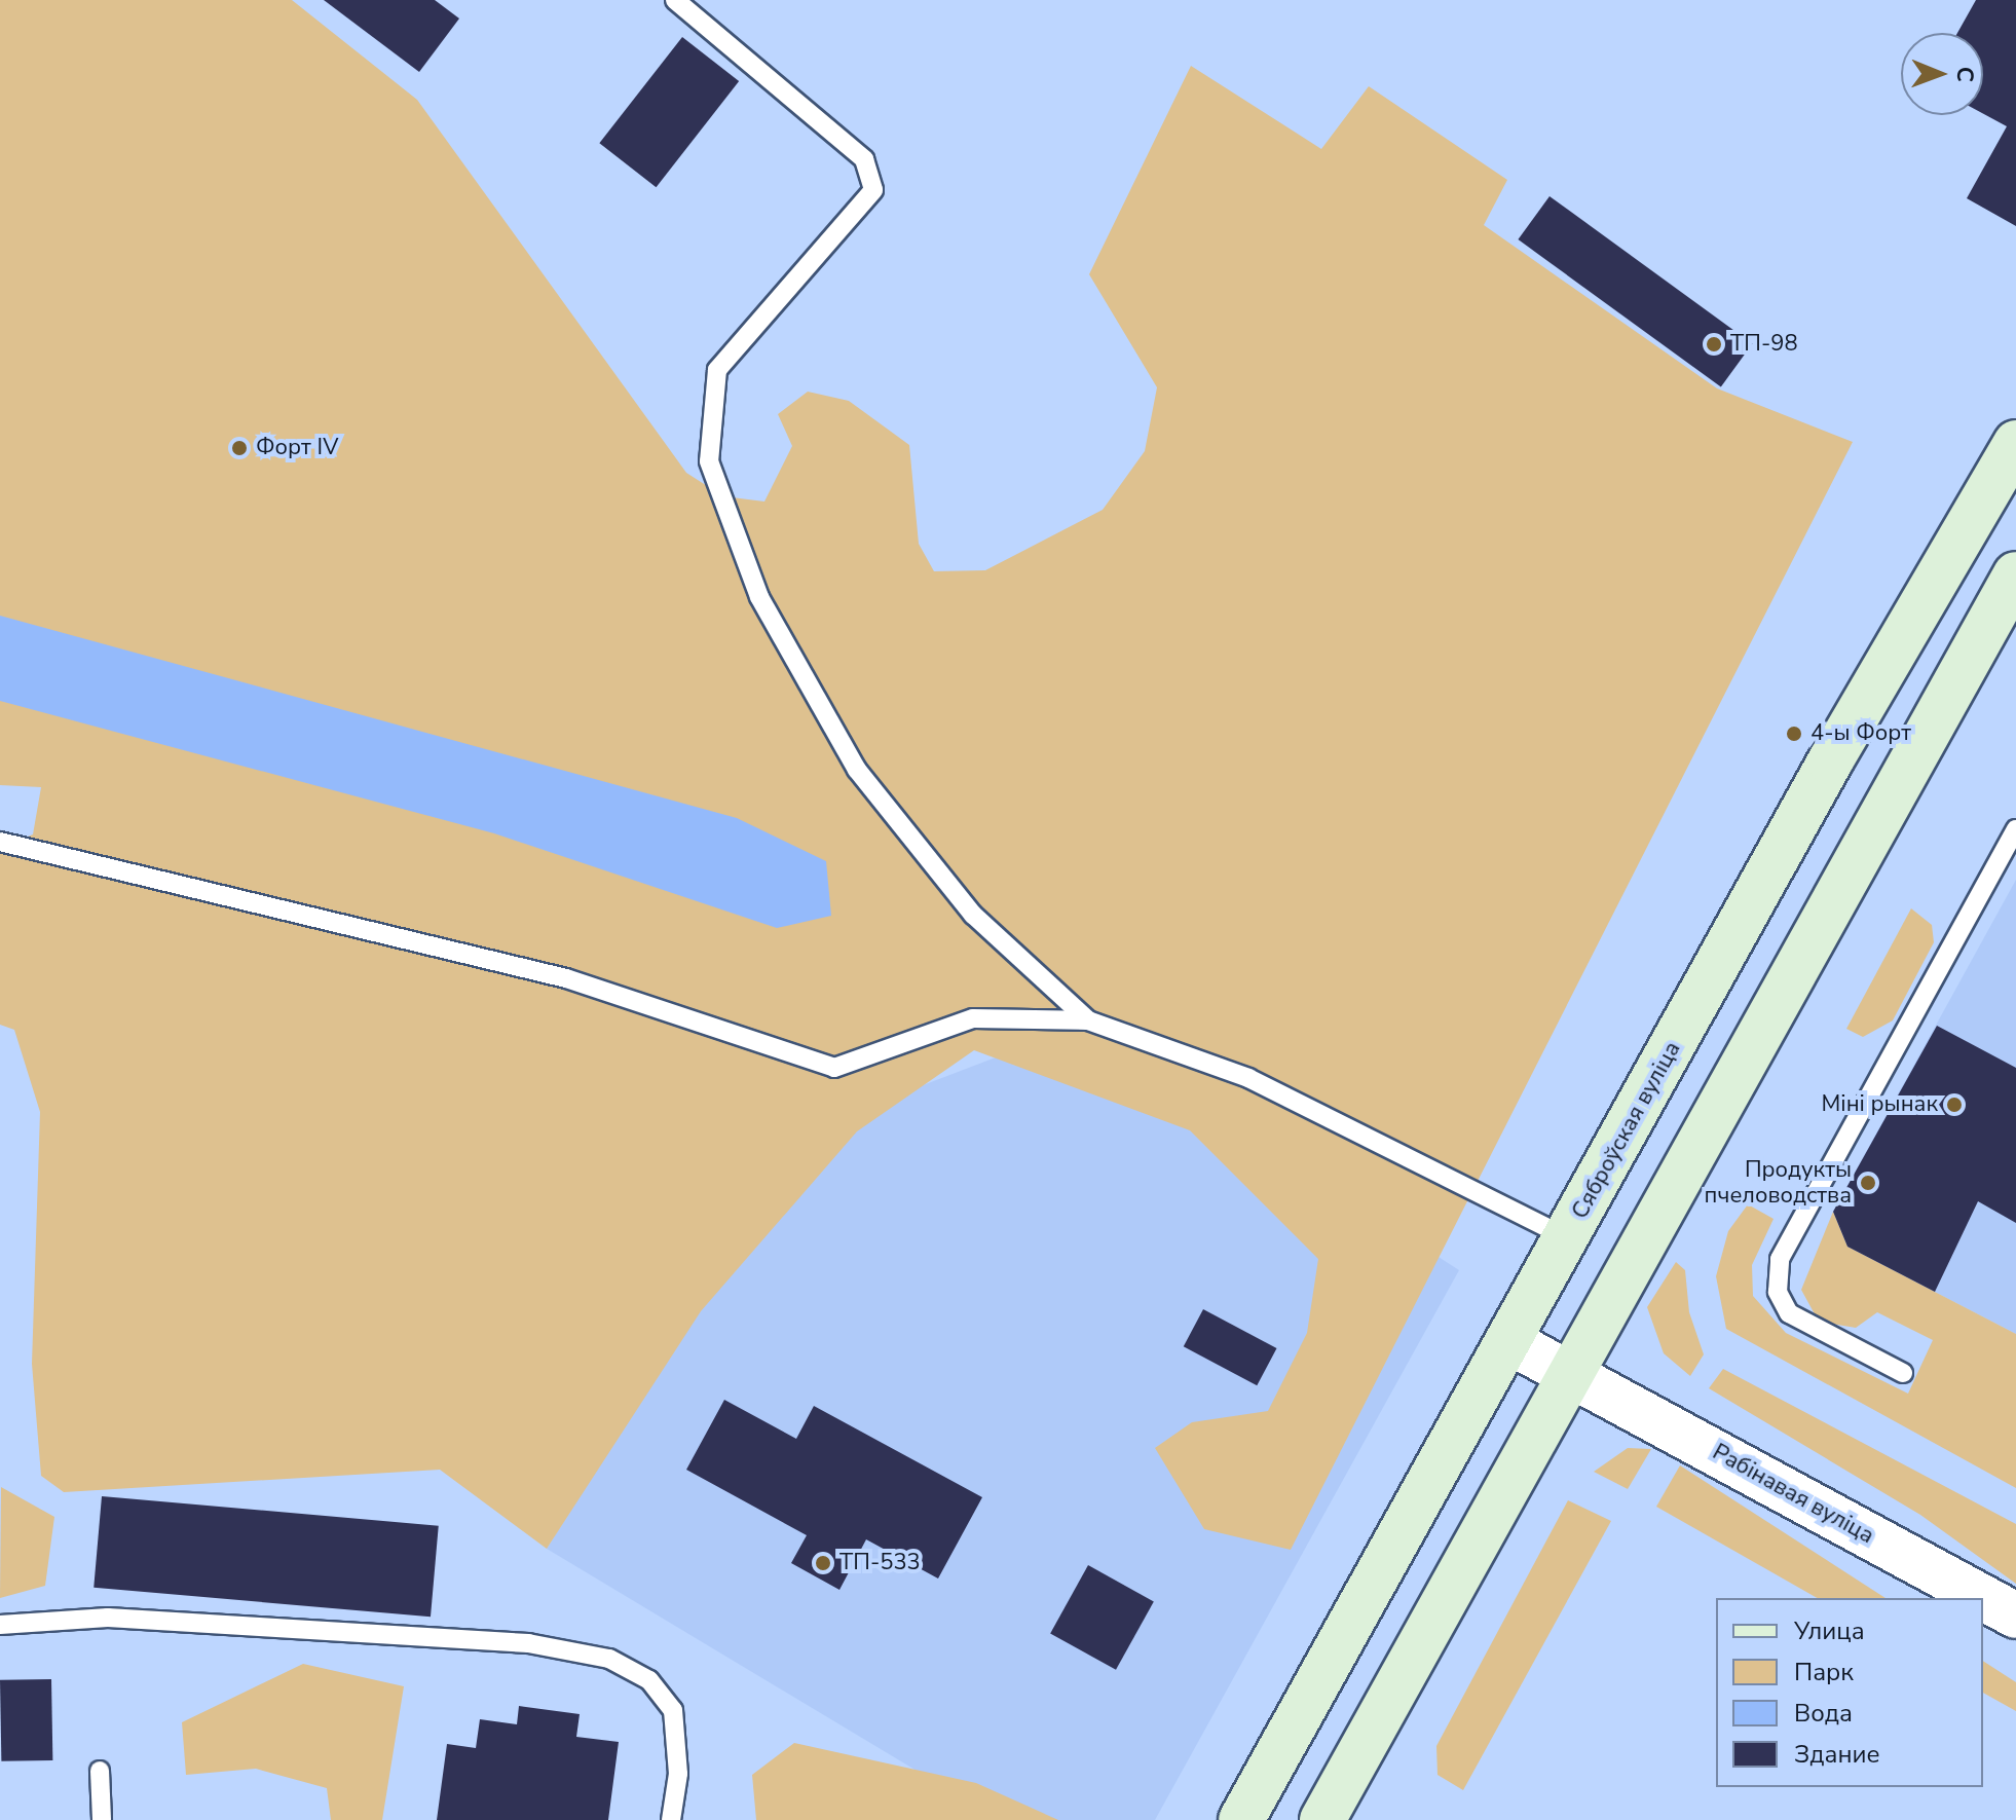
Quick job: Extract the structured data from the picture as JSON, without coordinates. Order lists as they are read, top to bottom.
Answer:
{
  "streets": {
    "main road": ["Сяброўская вуліца"],
    "street": ["Рабінавая вуліца"]
  },
  "crossings": [
    ["Сяброўская вуліца", "Рабінавая вуліца"]
  ],
  "places": [
    "ТП-98",
    "Форт IV",
    "4-ы Форт",
    "Міні рынак",
    "Продукты пчеловодства",
    "ТП-533"
  ],
  "legend": [
    "Улица",
    "Парк",
    "Вода",
    "Здание"
  ],
  "north": "right"
}
